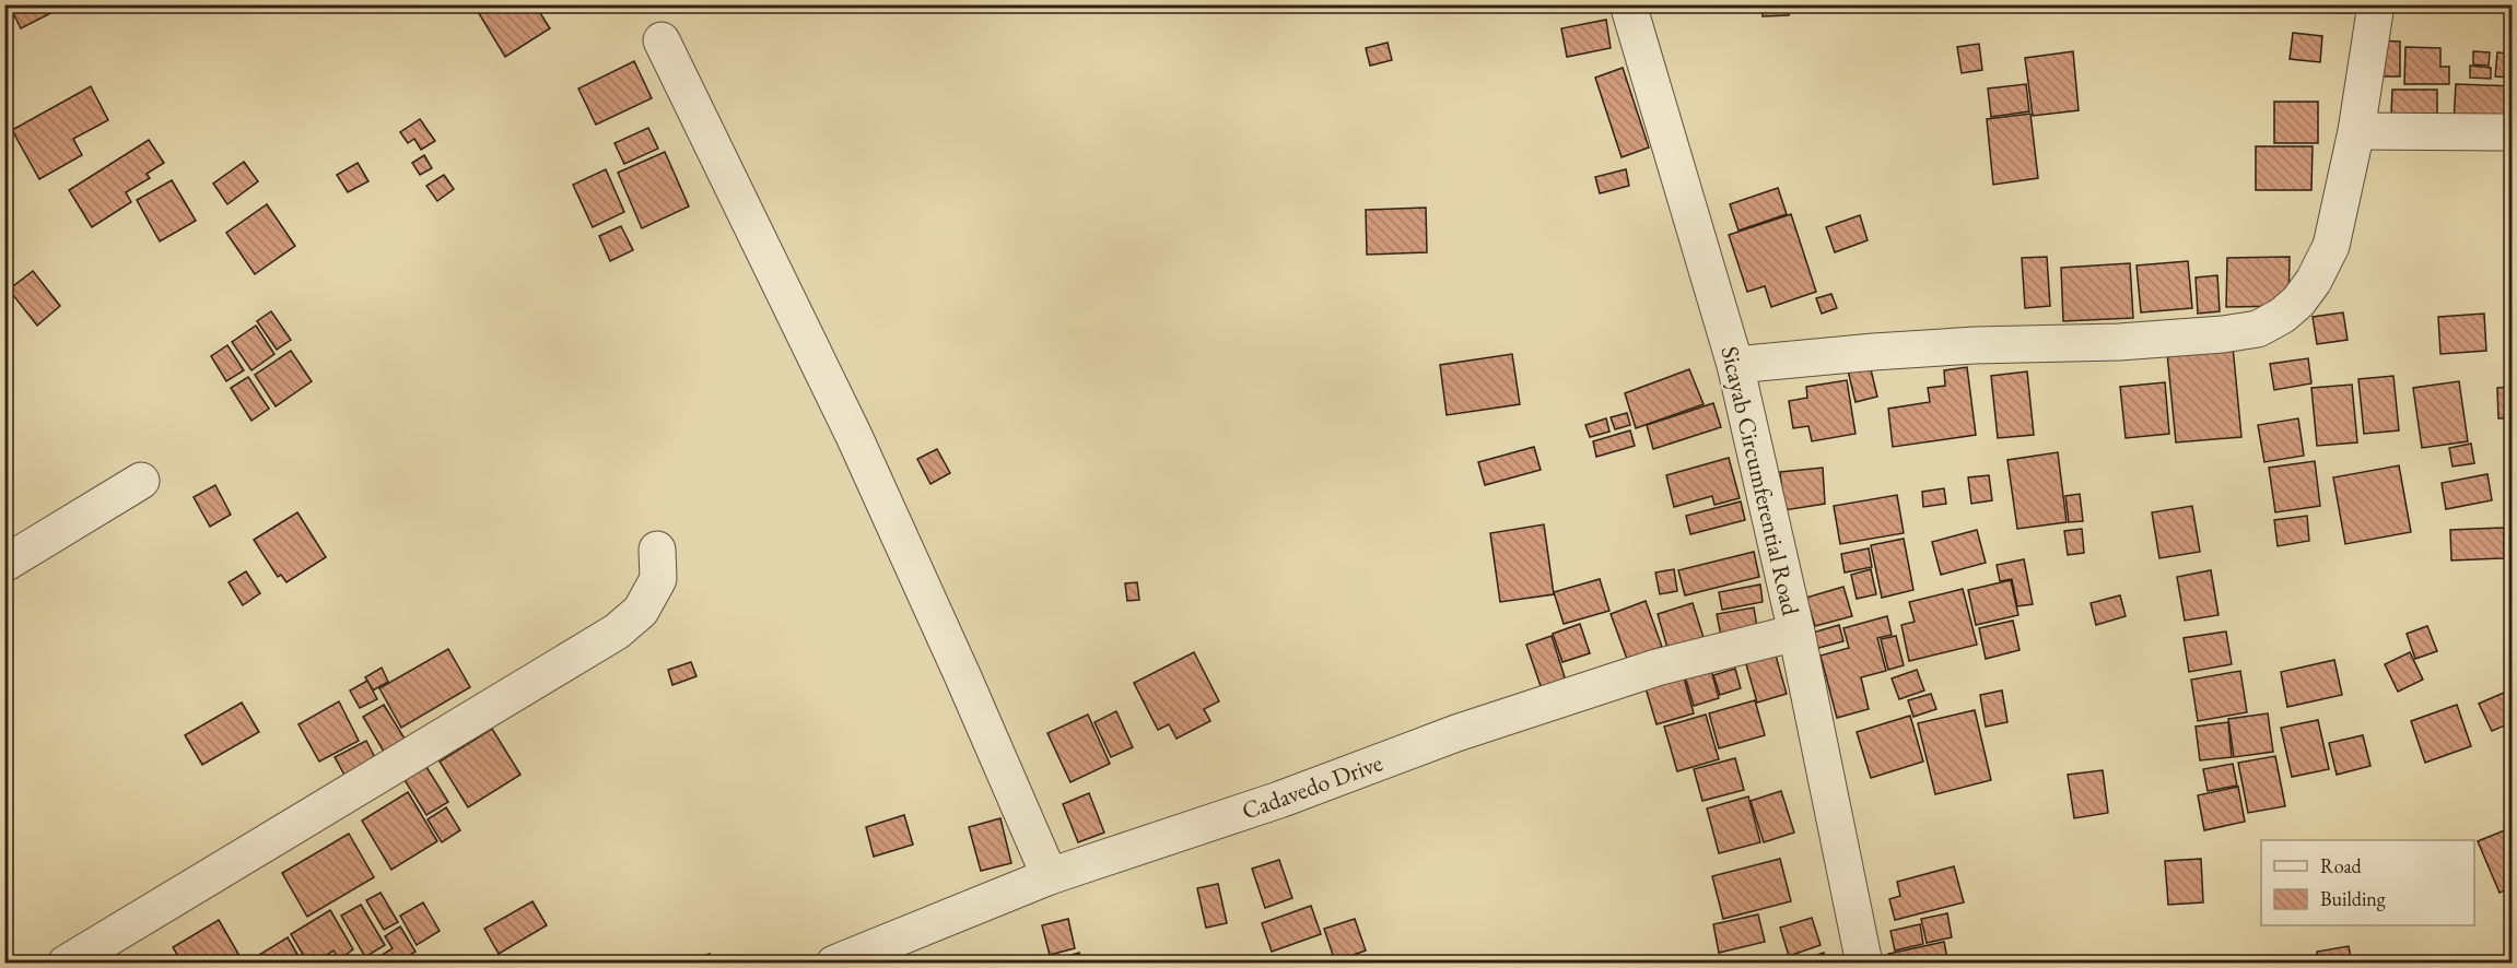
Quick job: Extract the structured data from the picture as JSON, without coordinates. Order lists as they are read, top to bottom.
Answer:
{
  "streets": {
    "street": ["Sicayab Circumferential Road", "Cadavedo Drive"]
  },
  "crossings": [
    ["Sicayab Circumferential Road", "Cadavedo Drive"]
  ],
  "legend": ["Road", "Building"]
}
